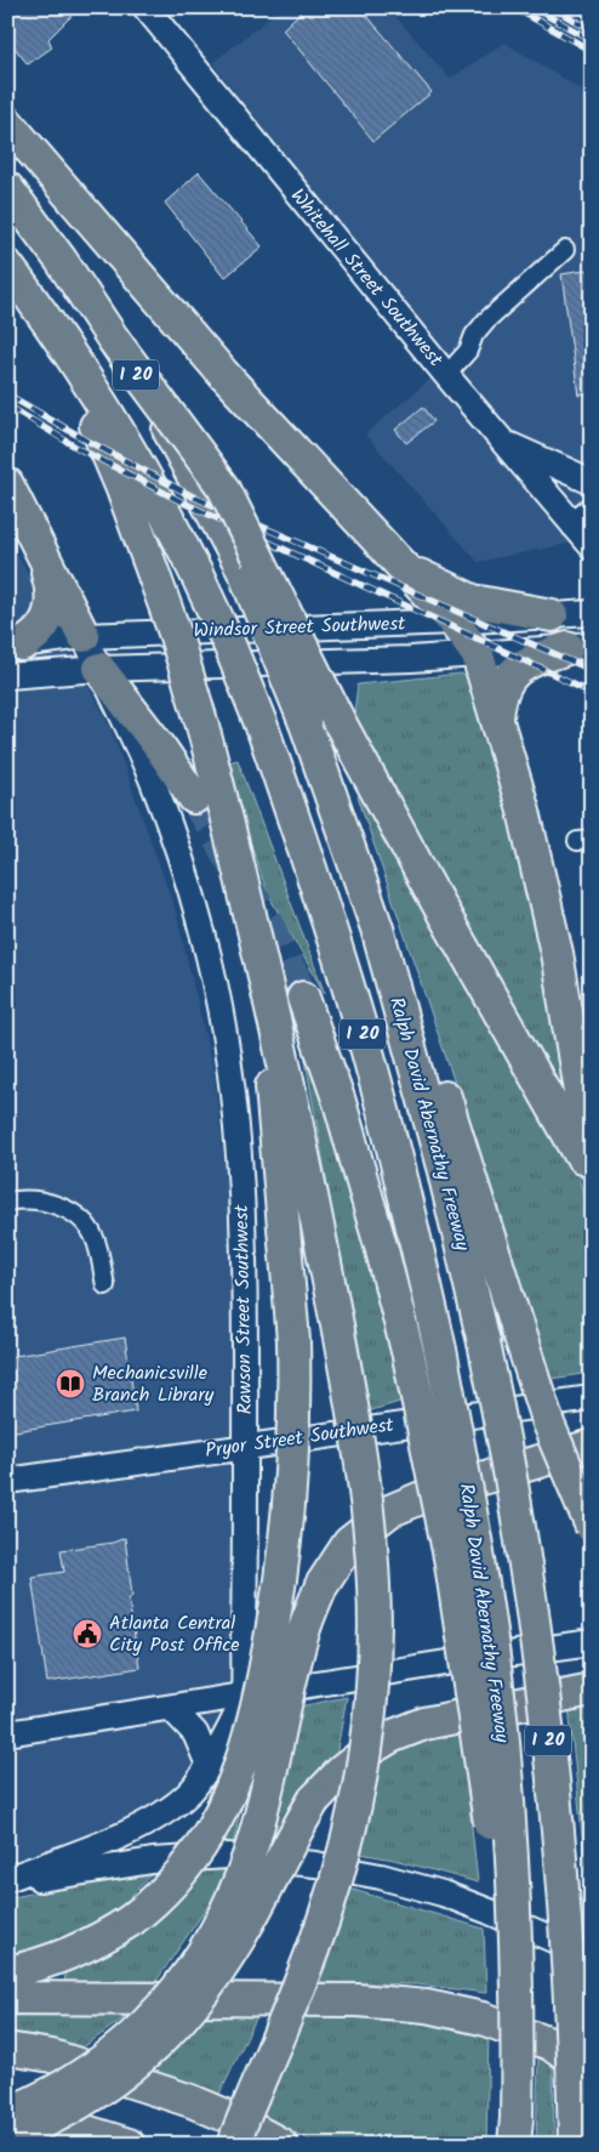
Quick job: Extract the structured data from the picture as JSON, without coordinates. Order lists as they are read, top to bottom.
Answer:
{
  "streets": {
    "highway": ["I 20", "Ralph David Abernathy Freeway"],
    "main road": [
      "Whitehall Street Southwest",
      "Windsor Street Southwest",
      "Rawson Street Southwest",
      "Pryor Street Southwest"
    ]
  },
  "crossings": [
    ["Windsor Street Southwest", "Rawson Street Southwest"],
    ["Rawson Street Southwest", "Pryor Street Southwest"]
  ],
  "places": {
    "library": ["Mechanicsville Branch Library"],
    "public building": ["Atlanta Central City Post Office"]
  }
}
